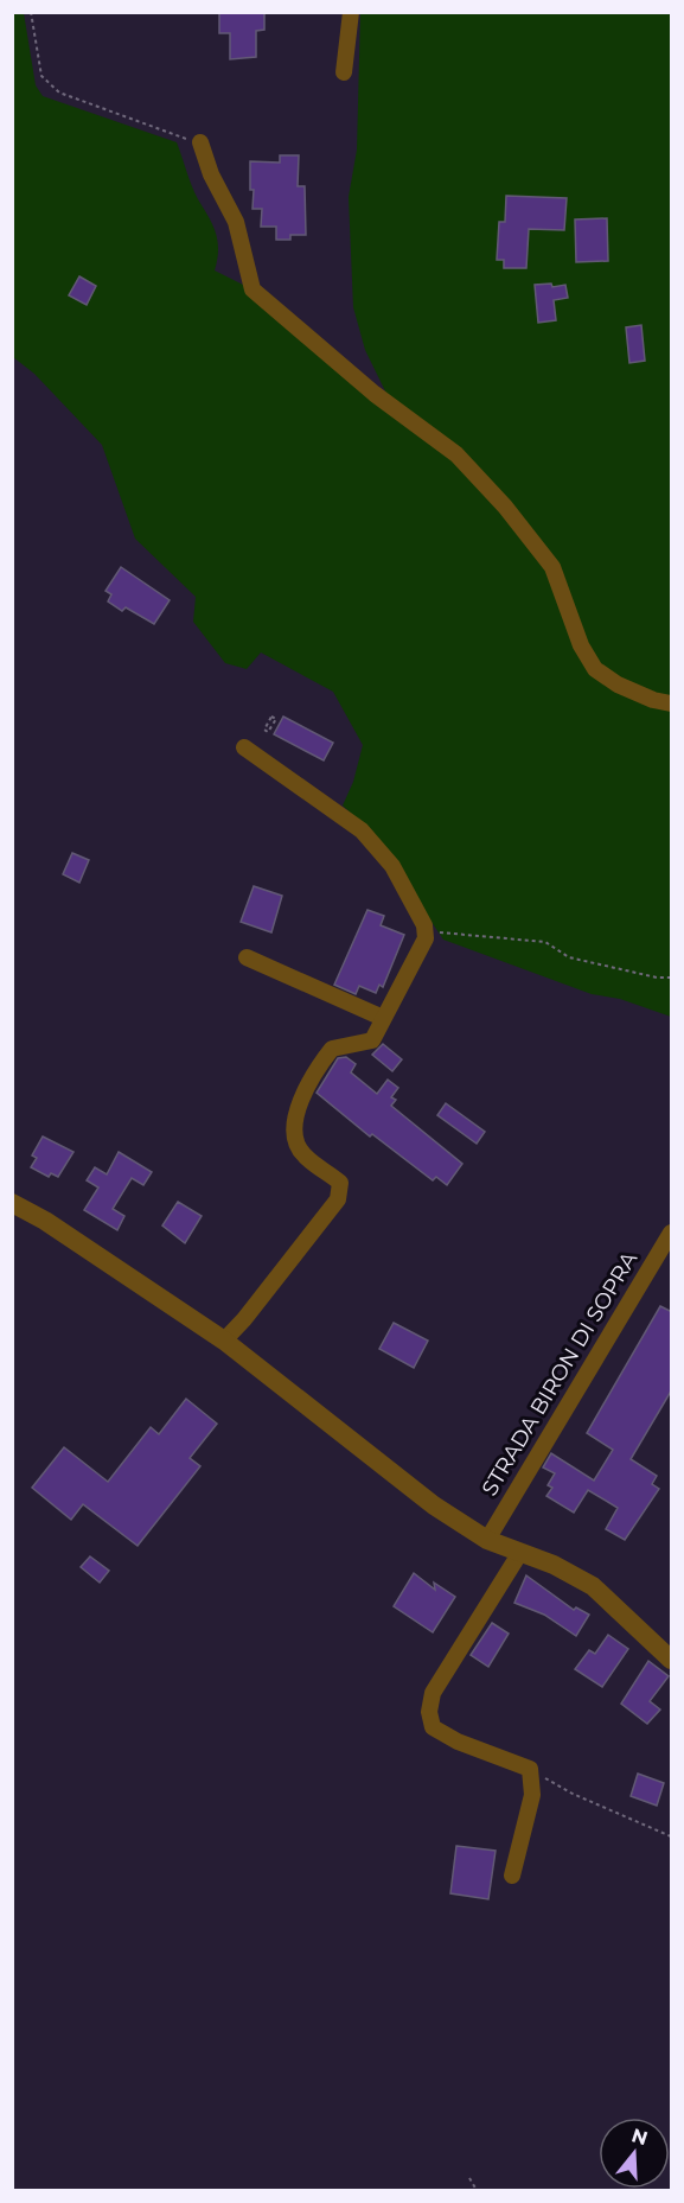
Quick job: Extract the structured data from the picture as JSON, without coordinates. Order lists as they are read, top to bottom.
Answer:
{
  "streets": {
    "street": ["STRADA BIRON DI SOPRA"]
  },
  "north": "top"
}
